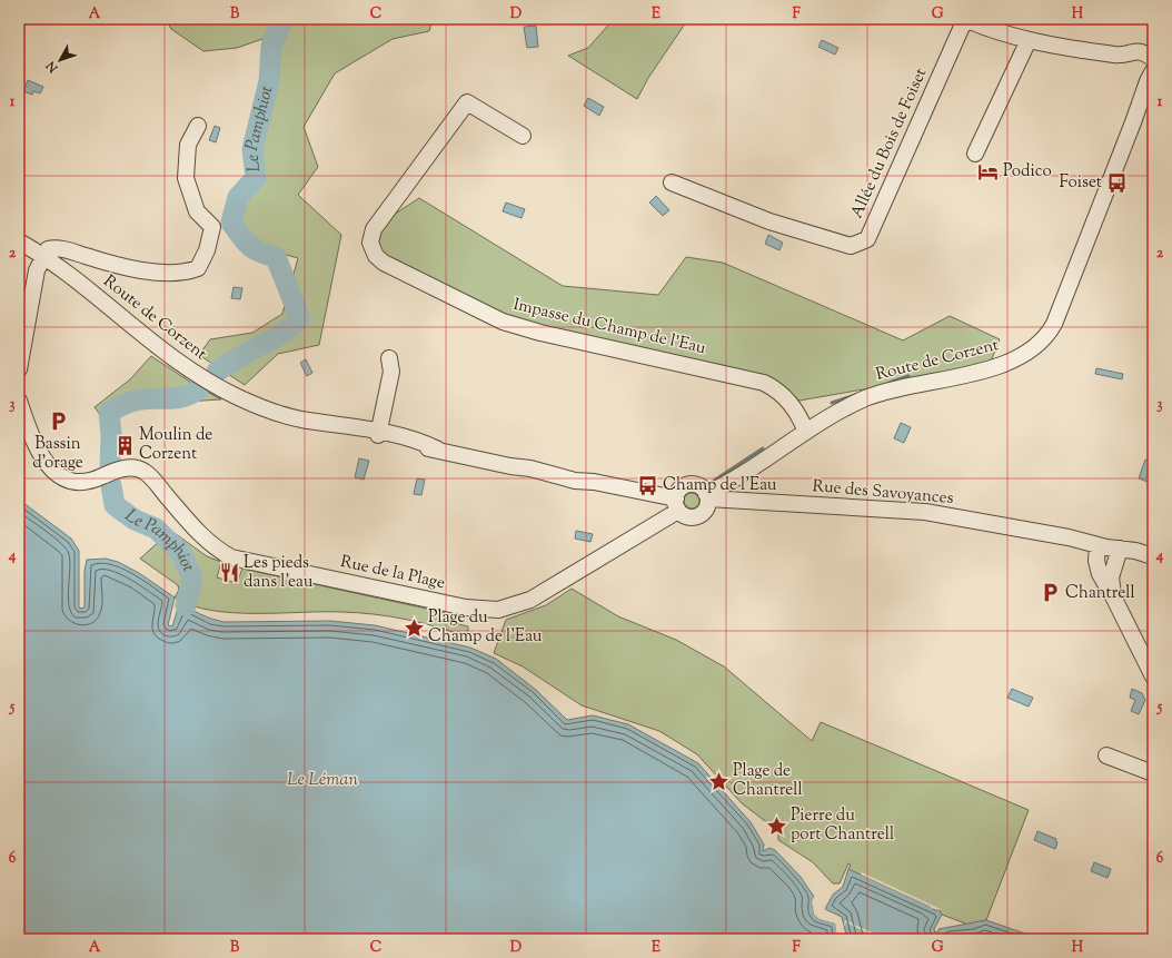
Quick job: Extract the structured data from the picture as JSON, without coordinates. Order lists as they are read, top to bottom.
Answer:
{
  "streets": {
    "street": [
      "Allée du Bois de Foiset",
      "Route de Corzent",
      "Impasse du Champ de l'Eau",
      "Rue des Savoyances",
      "Rue de la Plage"
    ]
  },
  "crossings": [
    ["Route de Corzent", "Impasse du Champ de l'Eau"],
    ["Route de Corzent", "Rue des Savoyances"],
    ["Route de Corzent", "Rue de la Plage"],
    ["Rue des Savoyances", "Rue de la Plage"]
  ],
  "water": ["Le Pamphiot", "Le Léman"],
  "places": {
    "hotel": ["Podico"],
    "bus stop": ["Foiset", "Champ de l'Eau"],
    "parking": ["Bassin d'orage", "Chantrell"],
    "building": ["Moulin de Corzent"],
    "restaurant": ["Les pieds dans l'eau"],
    "place": ["Plage du Champ de l'Eau", "Plage de Chantrell", "Pierre du port Chantrell"]
  },
  "north": "bottom left",
  "grid": {
    "columns": [
      "A",
      "B",
      "C",
      "D",
      "E",
      "F",
      "G",
      "H"
    ],
    "rows": [
      "1",
      "2",
      "3",
      "4",
      "5",
      "6"
    ]
  }
}
